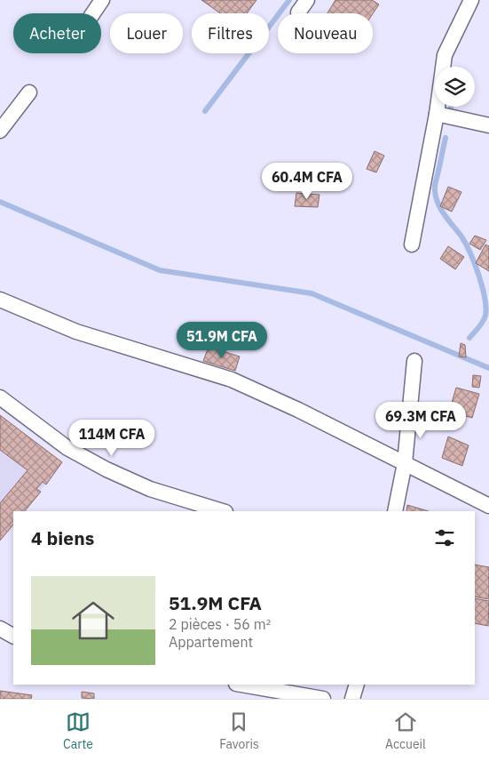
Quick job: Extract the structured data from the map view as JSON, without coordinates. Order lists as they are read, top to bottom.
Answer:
{
  "page": {
    "chip": [
      "Acheter",
      "Louer",
      "Filtres",
      "Nouveau"
    ],
    "price": [
      "60.4M CFA",
      "51.9M CFA",
      "69.3M CFA",
      "114M CFA"
    ],
    "heading": "4 biens",
    "list": [
      {
        "name": "51.9M CFA",
        "note": "2 pièces · 56 m² · Appartement"
      }
    ],
    "tabs": ["Carte", "Favoris", "Accueil"]
  }
}
